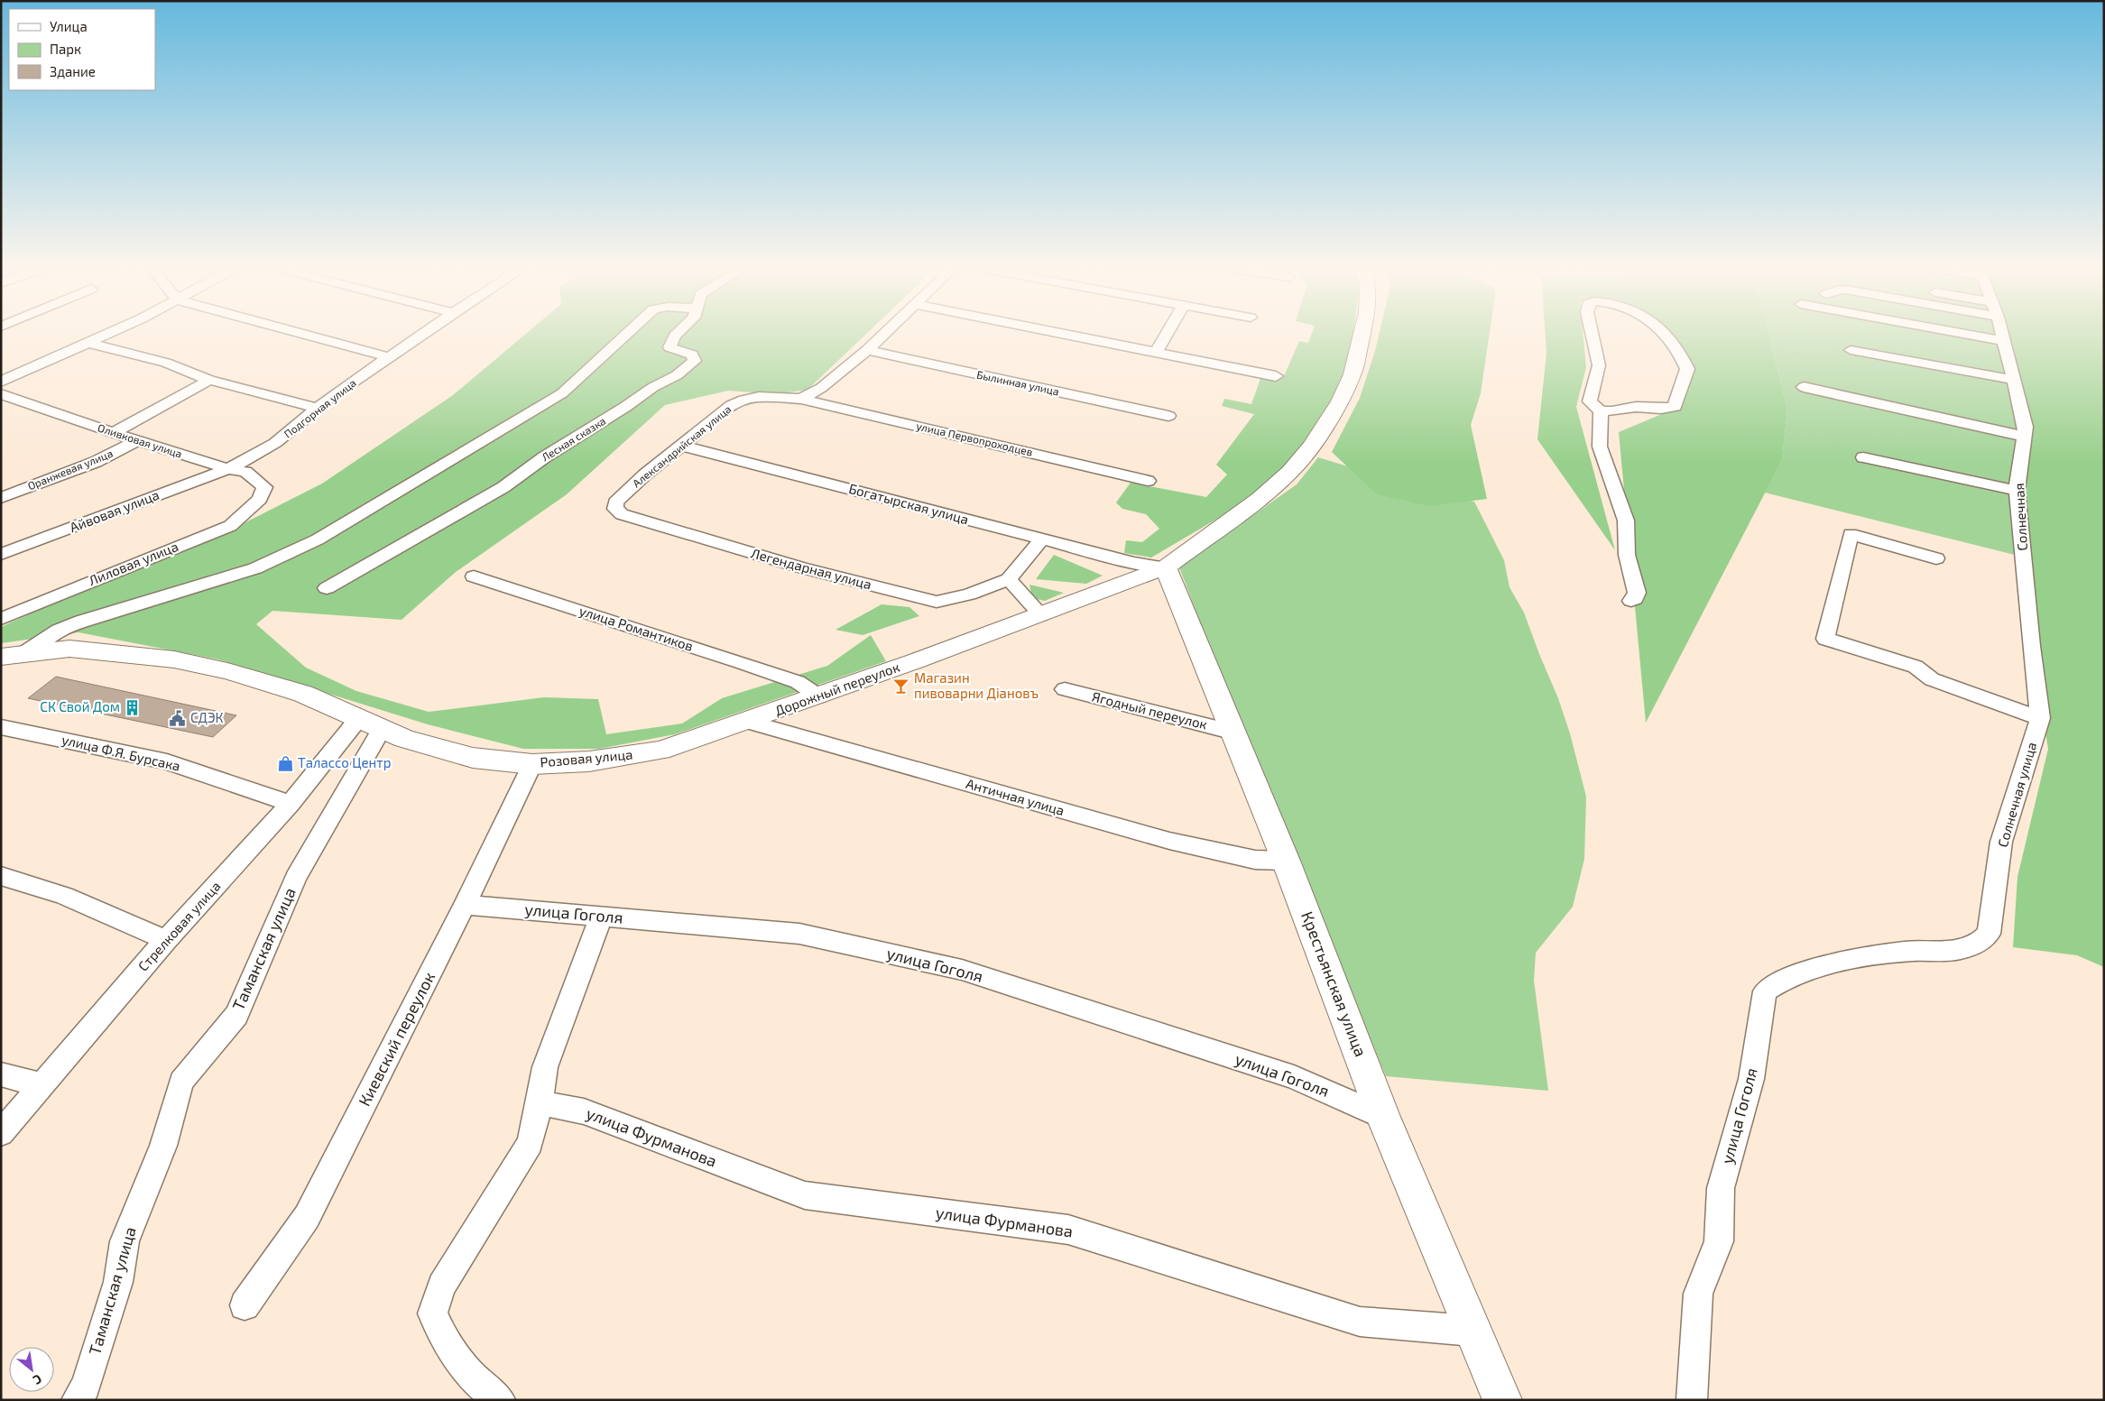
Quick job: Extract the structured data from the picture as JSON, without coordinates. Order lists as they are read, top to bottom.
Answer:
{
  "streets": {
    "main road": ["Дорожный переулок", "Розовая улица", "Крестьянская улица"],
    "street": [
      "Былинная улица",
      "Подгорная улица",
      "Лесная сказка",
      "улица Первопроходцев",
      "Оливковая улица",
      "Александрийская улица",
      "Оранжевая улица",
      "Богатырская улица",
      "Айвовая улица",
      "Солнечная",
      "Лиловая улица",
      "Легендарная улица",
      "улица Романтиков",
      "Ягодный переулок",
      "улица Ф.Я. Бурсака",
      "Солнечная улица",
      "Античная улица",
      "улица Гоголя",
      "Стрелковая улица",
      "Таманская улица",
      "Киевский переулок",
      "улица Фурманова"
    ]
  },
  "crossings": [
    ["Подгорная улица", "Оливковая улица"],
    ["Подгорная улица", "Айвовая улица"],
    ["улица Первопроходцев", "Александрийская улица"],
    ["Оливковая улица", "Оранжевая улица"],
    ["Оливковая улица", "Айвовая улица"],
    ["Оливковая улица", "Лиловая улица"],
    ["Александрийская улица", "Богатырская улица"],
    ["Александрийская улица", "Легендарная улица"],
    ["Богатырская улица", "Дорожный переулок"],
    ["Богатырская улица", "Крестьянская улица"],
    ["Солнечная", "Солнечная улица"],
    ["улица Романтиков", "Дорожный переулок"],
    ["Дорожный переулок", "Розовая улица"],
    ["Дорожный переулок", "Античная улица"],
    ["Дорожный переулок", "Крестьянская улица"],
    ["Ягодный переулок", "Крестьянская улица"],
    ["улица Ф.Я. Бурсака", "Стрелковая улица"],
    ["Розовая улица", "Стрелковая улица"],
    ["Розовая улица", "Таманская улица"],
    ["Розовая улица", "Киевский переулок"],
    ["Солнечная улица", "улица Гоголя"],
    ["Античная улица", "Крестьянская улица"],
    ["улица Гоголя", "Крестьянская улица"],
    ["улица Гоголя", "Киевский переулок"],
    ["Крестьянская улица", "улица Фурманова"]
  ],
  "places": {
    "bar": ["Магазин пивоварни Дiановъ"],
    "building": ["СК Свой Дом"],
    "public building": ["СДЭК"],
    "shop": ["Талассо Центр"]
  },
  "legend": ["Улица", "Парк", "Здание"],
  "north": "bottom right"
}
